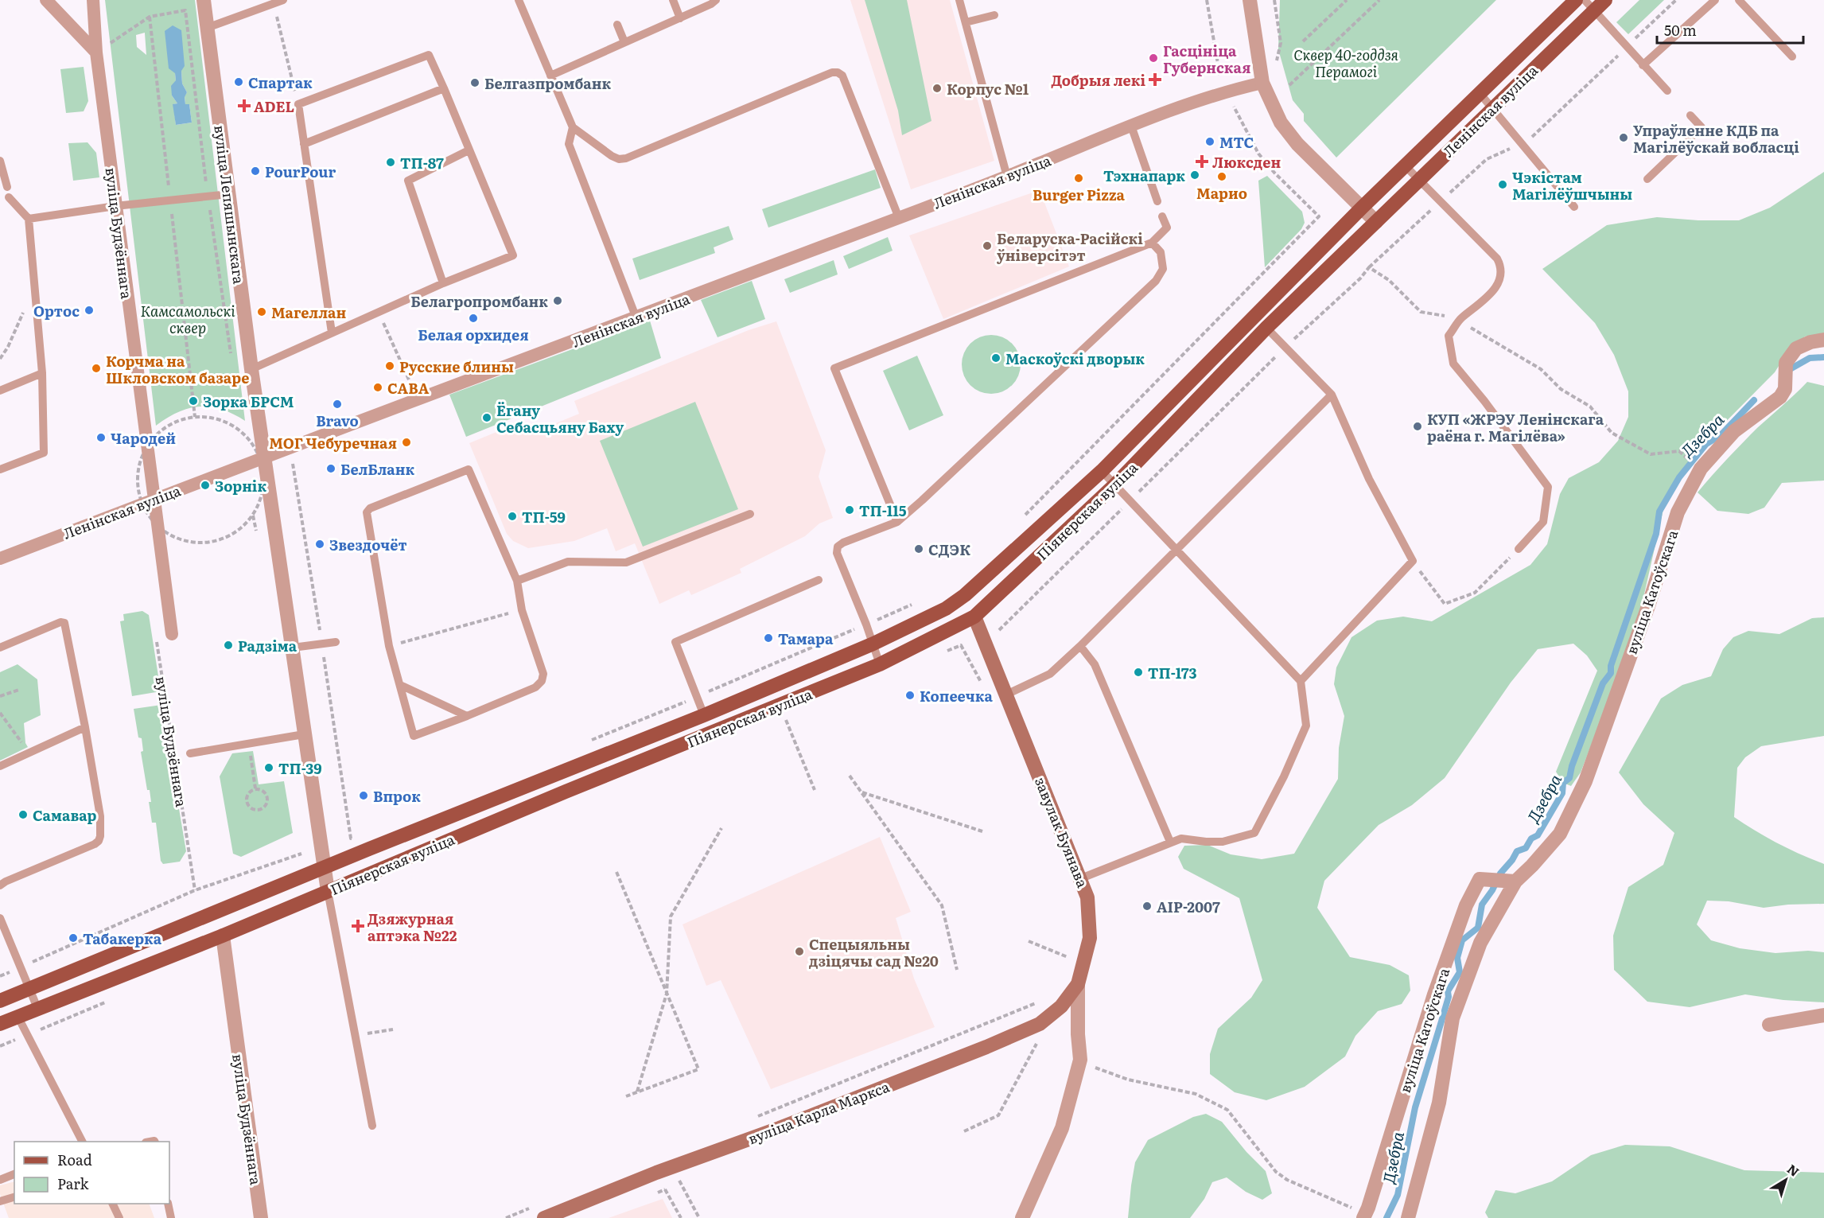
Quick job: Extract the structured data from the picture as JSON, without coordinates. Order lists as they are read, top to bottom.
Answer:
{
  "streets": {
    "main road": [
      "Ленінская вуліца",
      "Піянерская вуліца",
      "завулак Буянава",
      "вуліца Карла Маркса"
    ],
    "street": ["вуліца Лепяшынскага", "вуліца Будзённага", "вуліца Катоўскага"]
  },
  "crossings": [
    ["Ленінская вуліца", "вуліца Лепяшынскага"],
    ["Ленінская вуліца", "вуліца Будзённага"],
    ["Ленінская вуліца", "Піянерская вуліца"],
    ["вуліца Лепяшынскага", "Піянерская вуліца"],
    ["вуліца Будзённага", "Піянерская вуліца"],
    ["Піянерская вуліца", "завулак Буянава"],
    ["завулак Буянава", "вуліца Карла Маркса"]
  ],
  "water": ["Дзебра"],
  "parks": ["Сквер 40-годдзя Перамогі", "Камсамольскі сквер"],
  "places": {
    "other": [
      "Гасцініца Губернская",
      "Спартак",
      "Белгазпромбанк",
      "Корпус №1",
      "Упраўленне КДБ па Магілёўскай вобласці",
      "МТС",
      "ТП-87",
      "PourPour",
      "Тэхнапарк",
      "Марио",
      "Burger Pizza",
      "Чэкістам Магілёўшчыны",
      "Беларуска-Расійскі ўніверсітэт",
      "Белагропромбанк",
      "Ортос",
      "Магеллан",
      "Белая орхидея",
      "Маскоўскі дворык",
      "Русские блины",
      "Корчма на Шкловском базаре",
      "САВА",
      "Зорка БРСМ",
      "Bravo",
      "Ёгану Себасцьяну Баху",
      "КУП «ЖРЭУ Ленінскага раёна г. Магілёва»",
      "Чародей",
      "МОГ Чебуречная",
      "БелБланк",
      "Зорнік",
      "ТП-115",
      "ТП-59",
      "Звездочёт",
      "СДЭК",
      "Тамара",
      "Радзіма",
      "ТП-173",
      "Копеечка",
      "ТП-39",
      "Впрок",
      "Самавар",
      "АІР-2007",
      "Табакерка",
      "Спецыяльны дзіцячы сад №20"
    ],
    "health": [
      "Добрыя лекі",
      "ADEL",
      "Люксден",
      "Дзяжурная аптэка №22"
    ]
  },
  "legend": ["Road", "Park"],
  "scale_bar": "50 m",
  "north": "top right"
}
